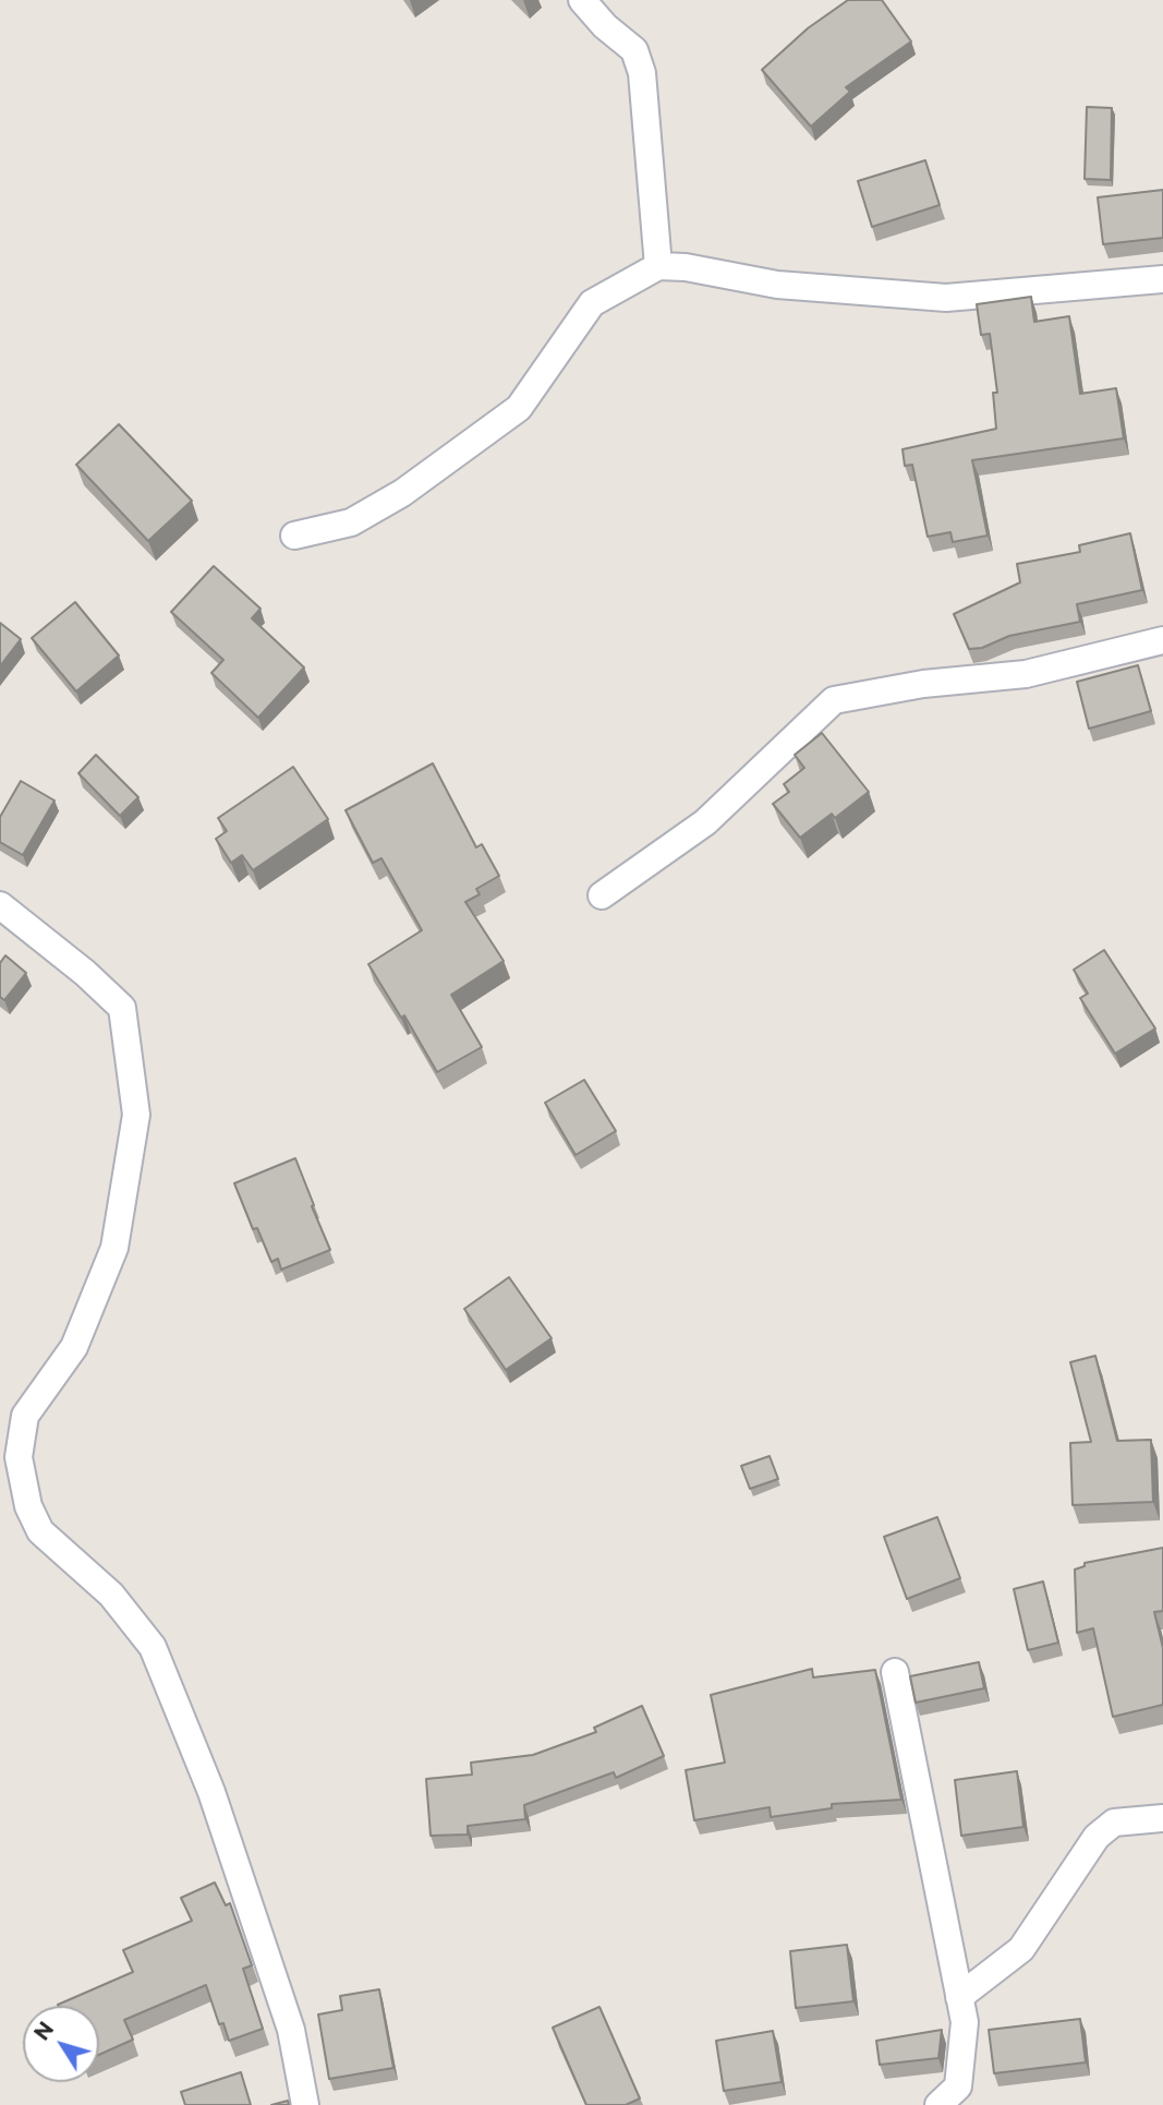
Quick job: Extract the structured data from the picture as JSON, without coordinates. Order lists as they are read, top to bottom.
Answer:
{
  "north": "top left"
}
